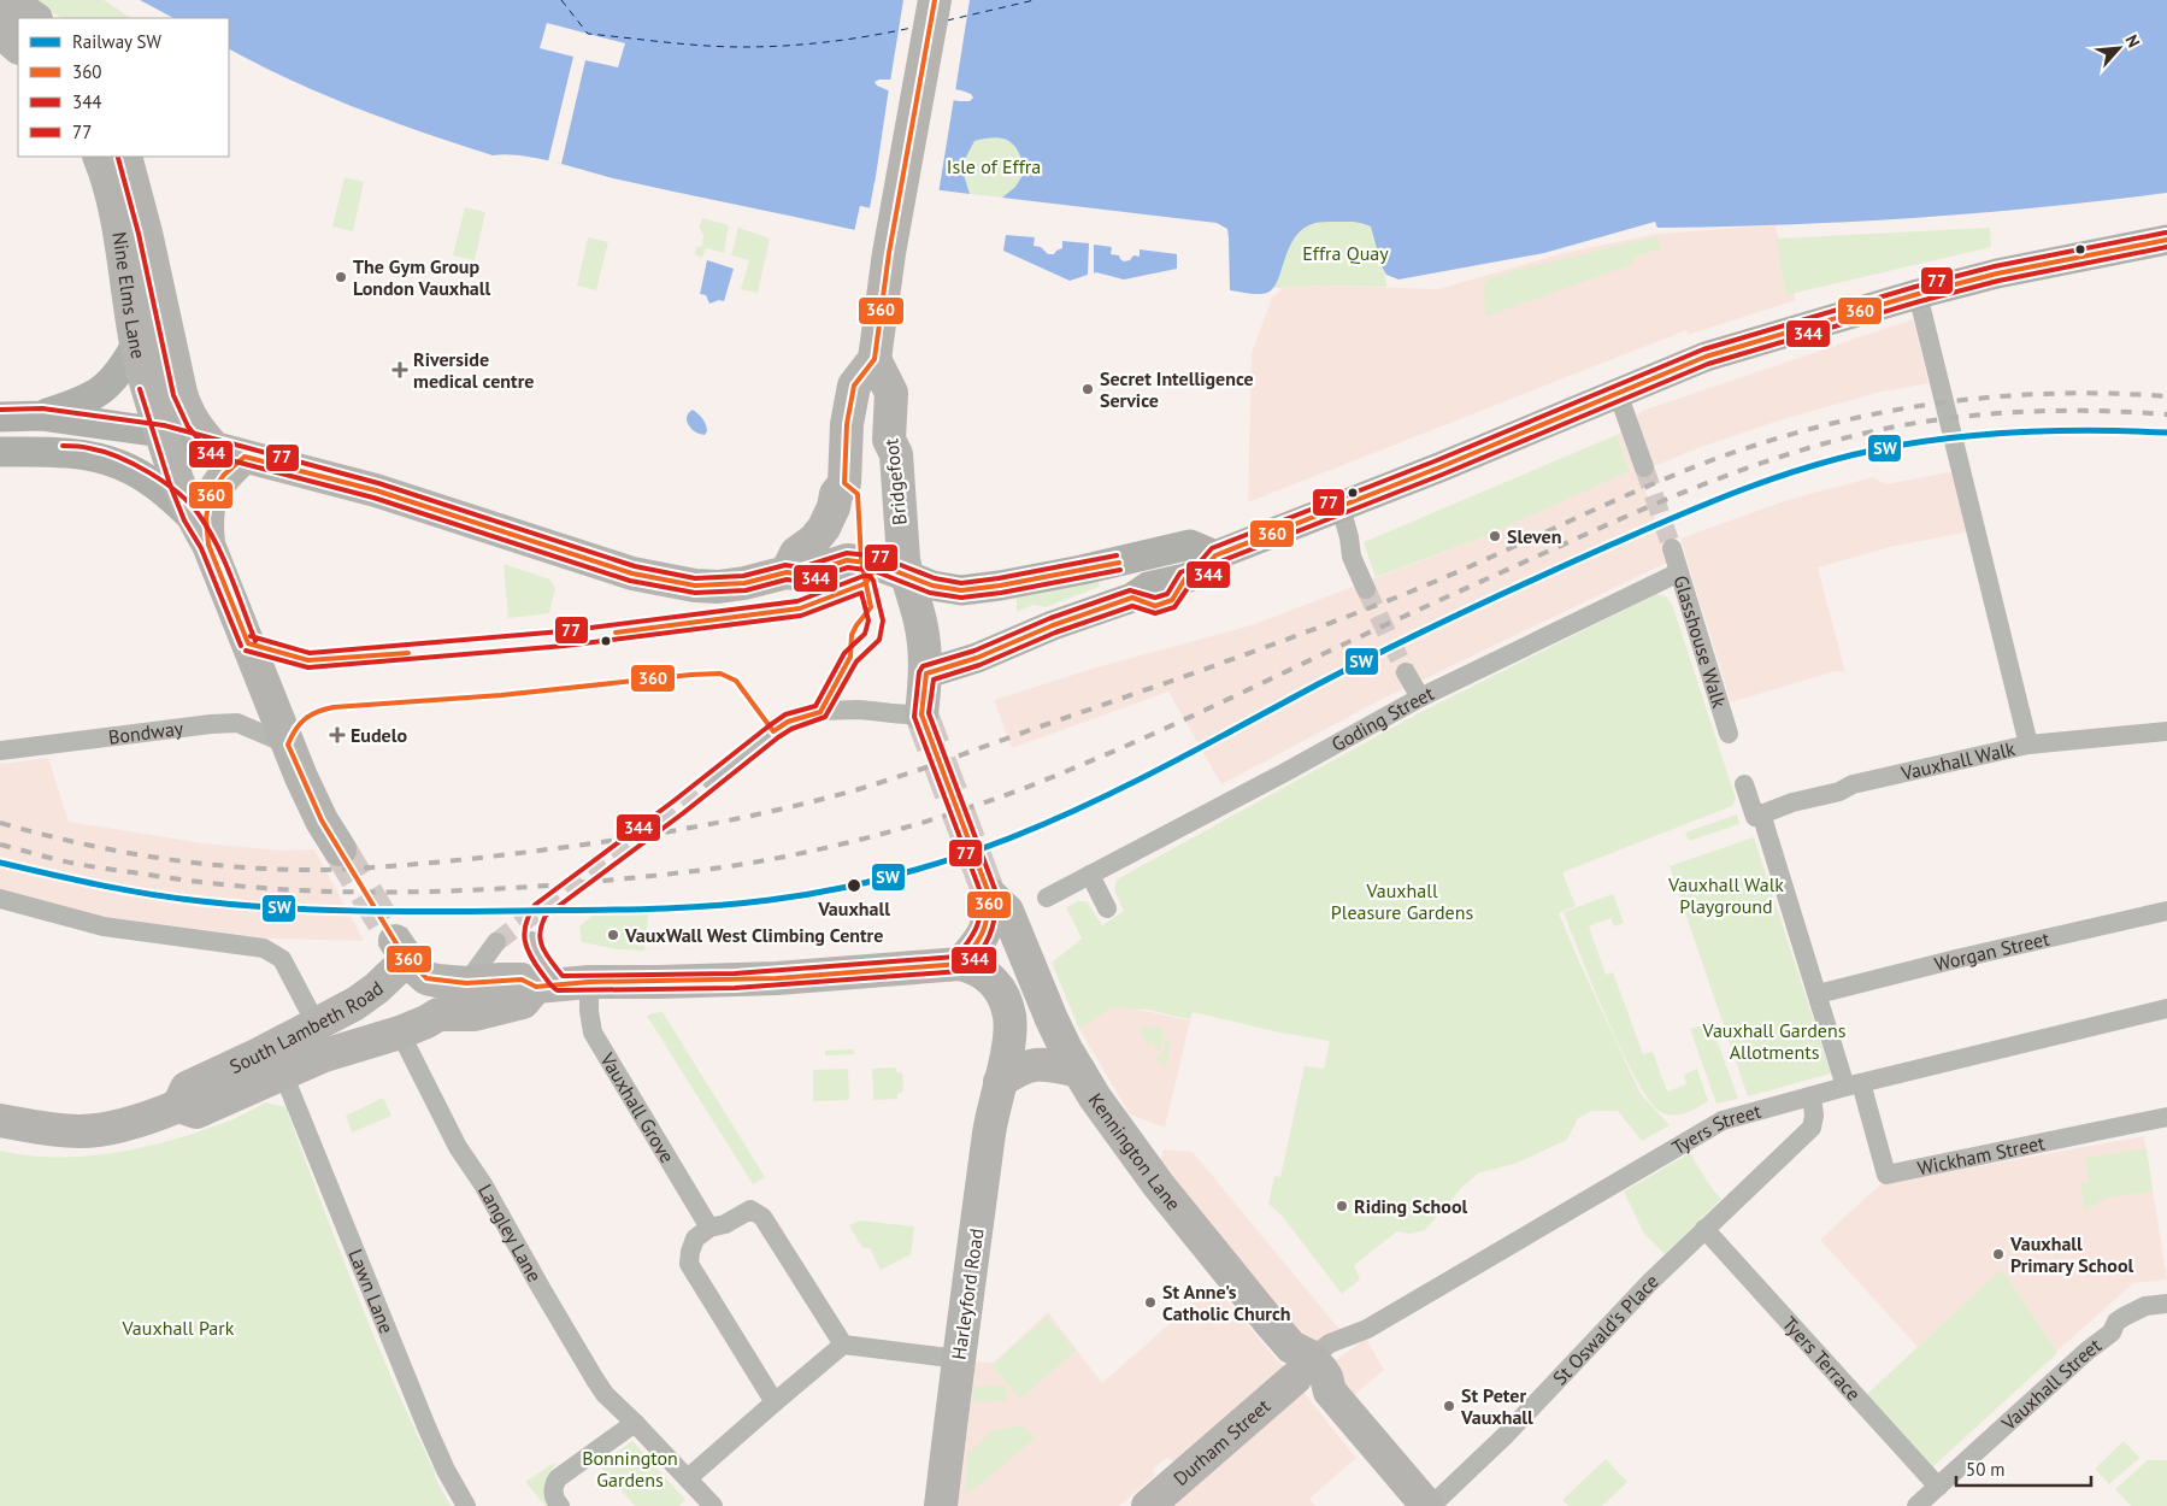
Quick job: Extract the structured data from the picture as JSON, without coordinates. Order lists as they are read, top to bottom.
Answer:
{
  "streets": {
    "highway": [
      "Nine Elms Lane",
      "Bridgefoot",
      "South Lambeth Road",
      "Kennington Lane",
      "Harleyford Road",
      "Durham Street"
    ],
    "street": [
      "Glasshouse Walk",
      "Goding Street",
      "Bondway",
      "Vauxhall Walk",
      "Worgan Street",
      "Vauxhall Grove",
      "Tyers Street",
      "Wickham Street",
      "Langley Lane",
      "Lawn Lane",
      "St Oswald's Place",
      "Tyers Terrace",
      "Vauxhall Street"
    ]
  },
  "crossings": [
    ["Glasshouse Walk", "Goding Street"],
    ["South Lambeth Road", "Vauxhall Grove"],
    ["South Lambeth Road", "Kennington Lane"],
    ["South Lambeth Road", "Langley Lane"],
    ["South Lambeth Road", "Lawn Lane"],
    ["South Lambeth Road", "Harleyford Road"],
    ["Tyers Street", "Kennington Lane"],
    ["Tyers Street", "Wickham Street"],
    ["Tyers Street", "St Oswald's Place"],
    ["Tyers Street", "Durham Street"],
    ["Kennington Lane", "Harleyford Road"],
    ["Kennington Lane", "Durham Street"],
    ["St Oswald's Place", "Tyers Terrace"],
    ["Tyers Terrace", "Vauxhall Street"]
  ],
  "parks": [
    "Isle of Effra",
    "Effra Quay",
    "Vauxhall Walk Playground",
    "Vauxhall Pleasure Gardens",
    "Vauxhall Gardens Allotments",
    "Vauxhall Park",
    "Bonnington Gardens"
  ],
  "places": {
    "other": [
      "The Gym Group London Vauxhall",
      "Secret Intelligence Service",
      "Sleven",
      "Vauxhall",
      "VauxWall West Climbing Centre",
      "Riding School",
      "Vauxhall Primary School",
      "St Anne's Catholic Church",
      "St Peter Vauxhall"
    ],
    "health": ["Riverside medical centre", "Eudelo"]
  },
  "lines": [
    "transit line 360",
    "transit line 344",
    "transit line 77",
    "rail line SW"
  ],
  "legend": [
    "Railway SW",
    "360",
    "344",
    "77"
  ],
  "scale_bar": "50 m",
  "north": "top right"
}
